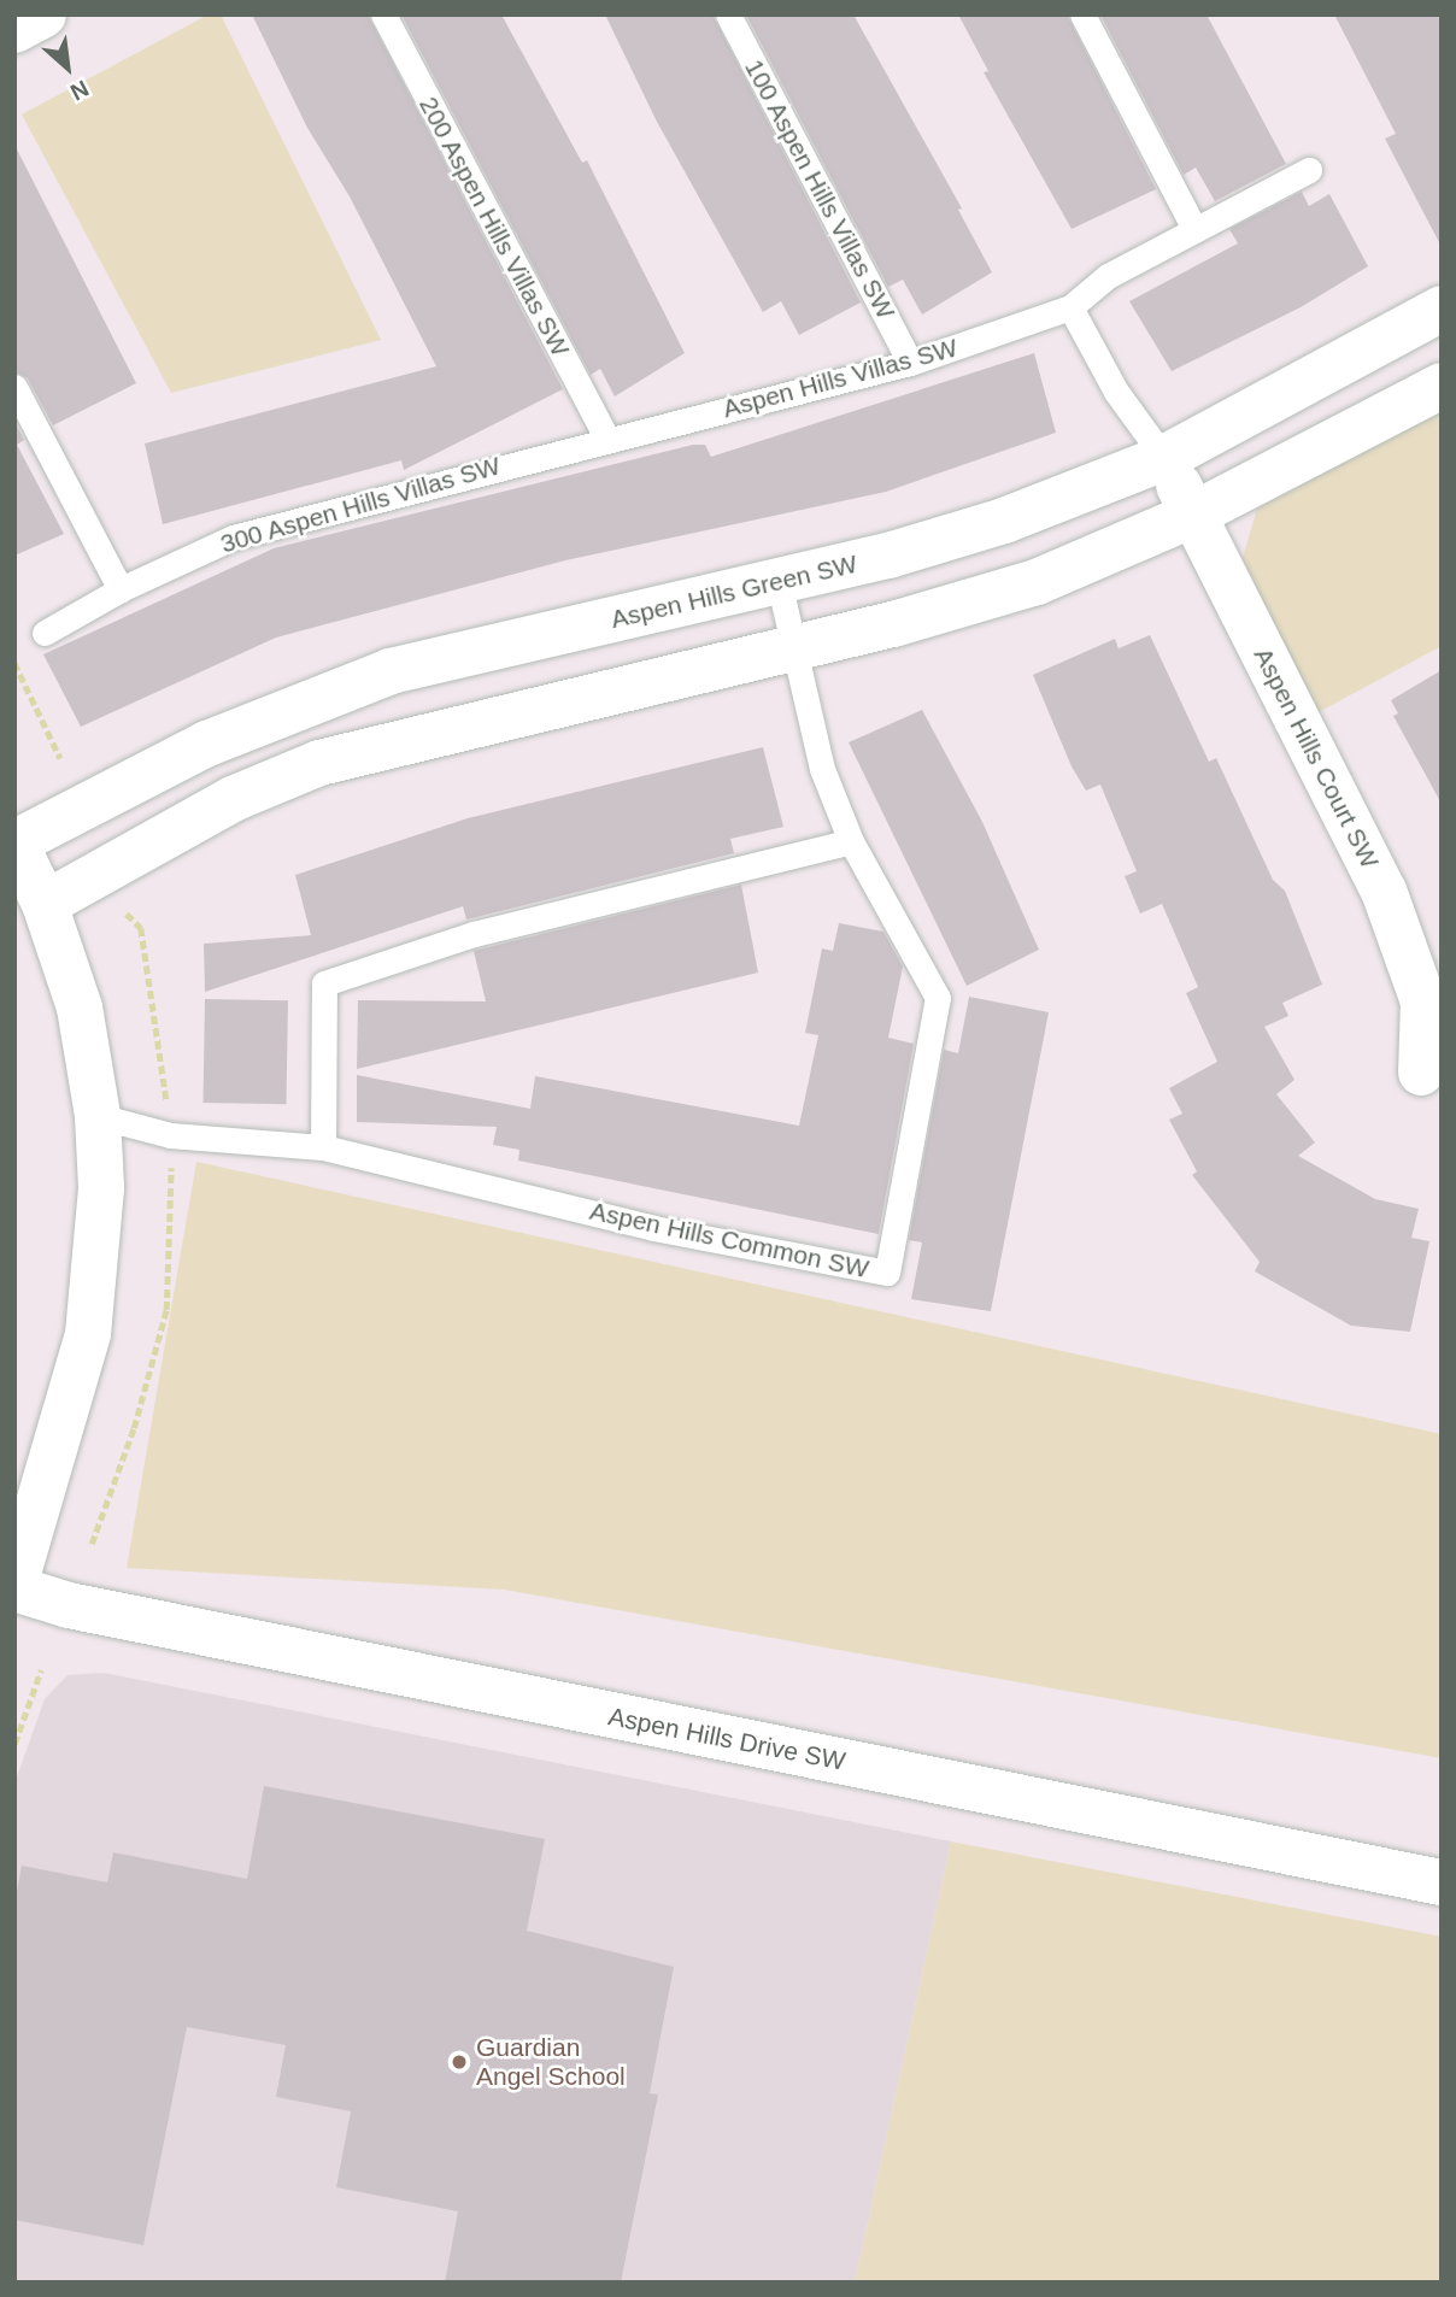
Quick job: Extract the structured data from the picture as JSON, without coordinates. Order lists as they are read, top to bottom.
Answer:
{
  "streets": {
    "street": ["Aspen Hills Green SW", "Aspen Hills Court SW", "Aspen Hills Drive SW"],
    "lane": [
      "100 Aspen Hills Villas SW",
      "200 Aspen Hills Villas SW",
      "Aspen Hills Villas SW",
      "300 Aspen Hills Villas SW",
      "Aspen Hills Common SW"
    ]
  },
  "crossings": [
    ["100 Aspen Hills Villas SW", "Aspen Hills Villas SW"],
    ["200 Aspen Hills Villas SW", "Aspen Hills Villas SW"],
    ["200 Aspen Hills Villas SW", "300 Aspen Hills Villas SW"],
    ["Aspen Hills Villas SW", "300 Aspen Hills Villas SW"],
    ["Aspen Hills Green SW", "Aspen Hills Court SW"],
    ["Aspen Hills Green SW", "Aspen Hills Common SW"]
  ],
  "places": ["Guardian Angel School"],
  "north": "bottom right"
}
